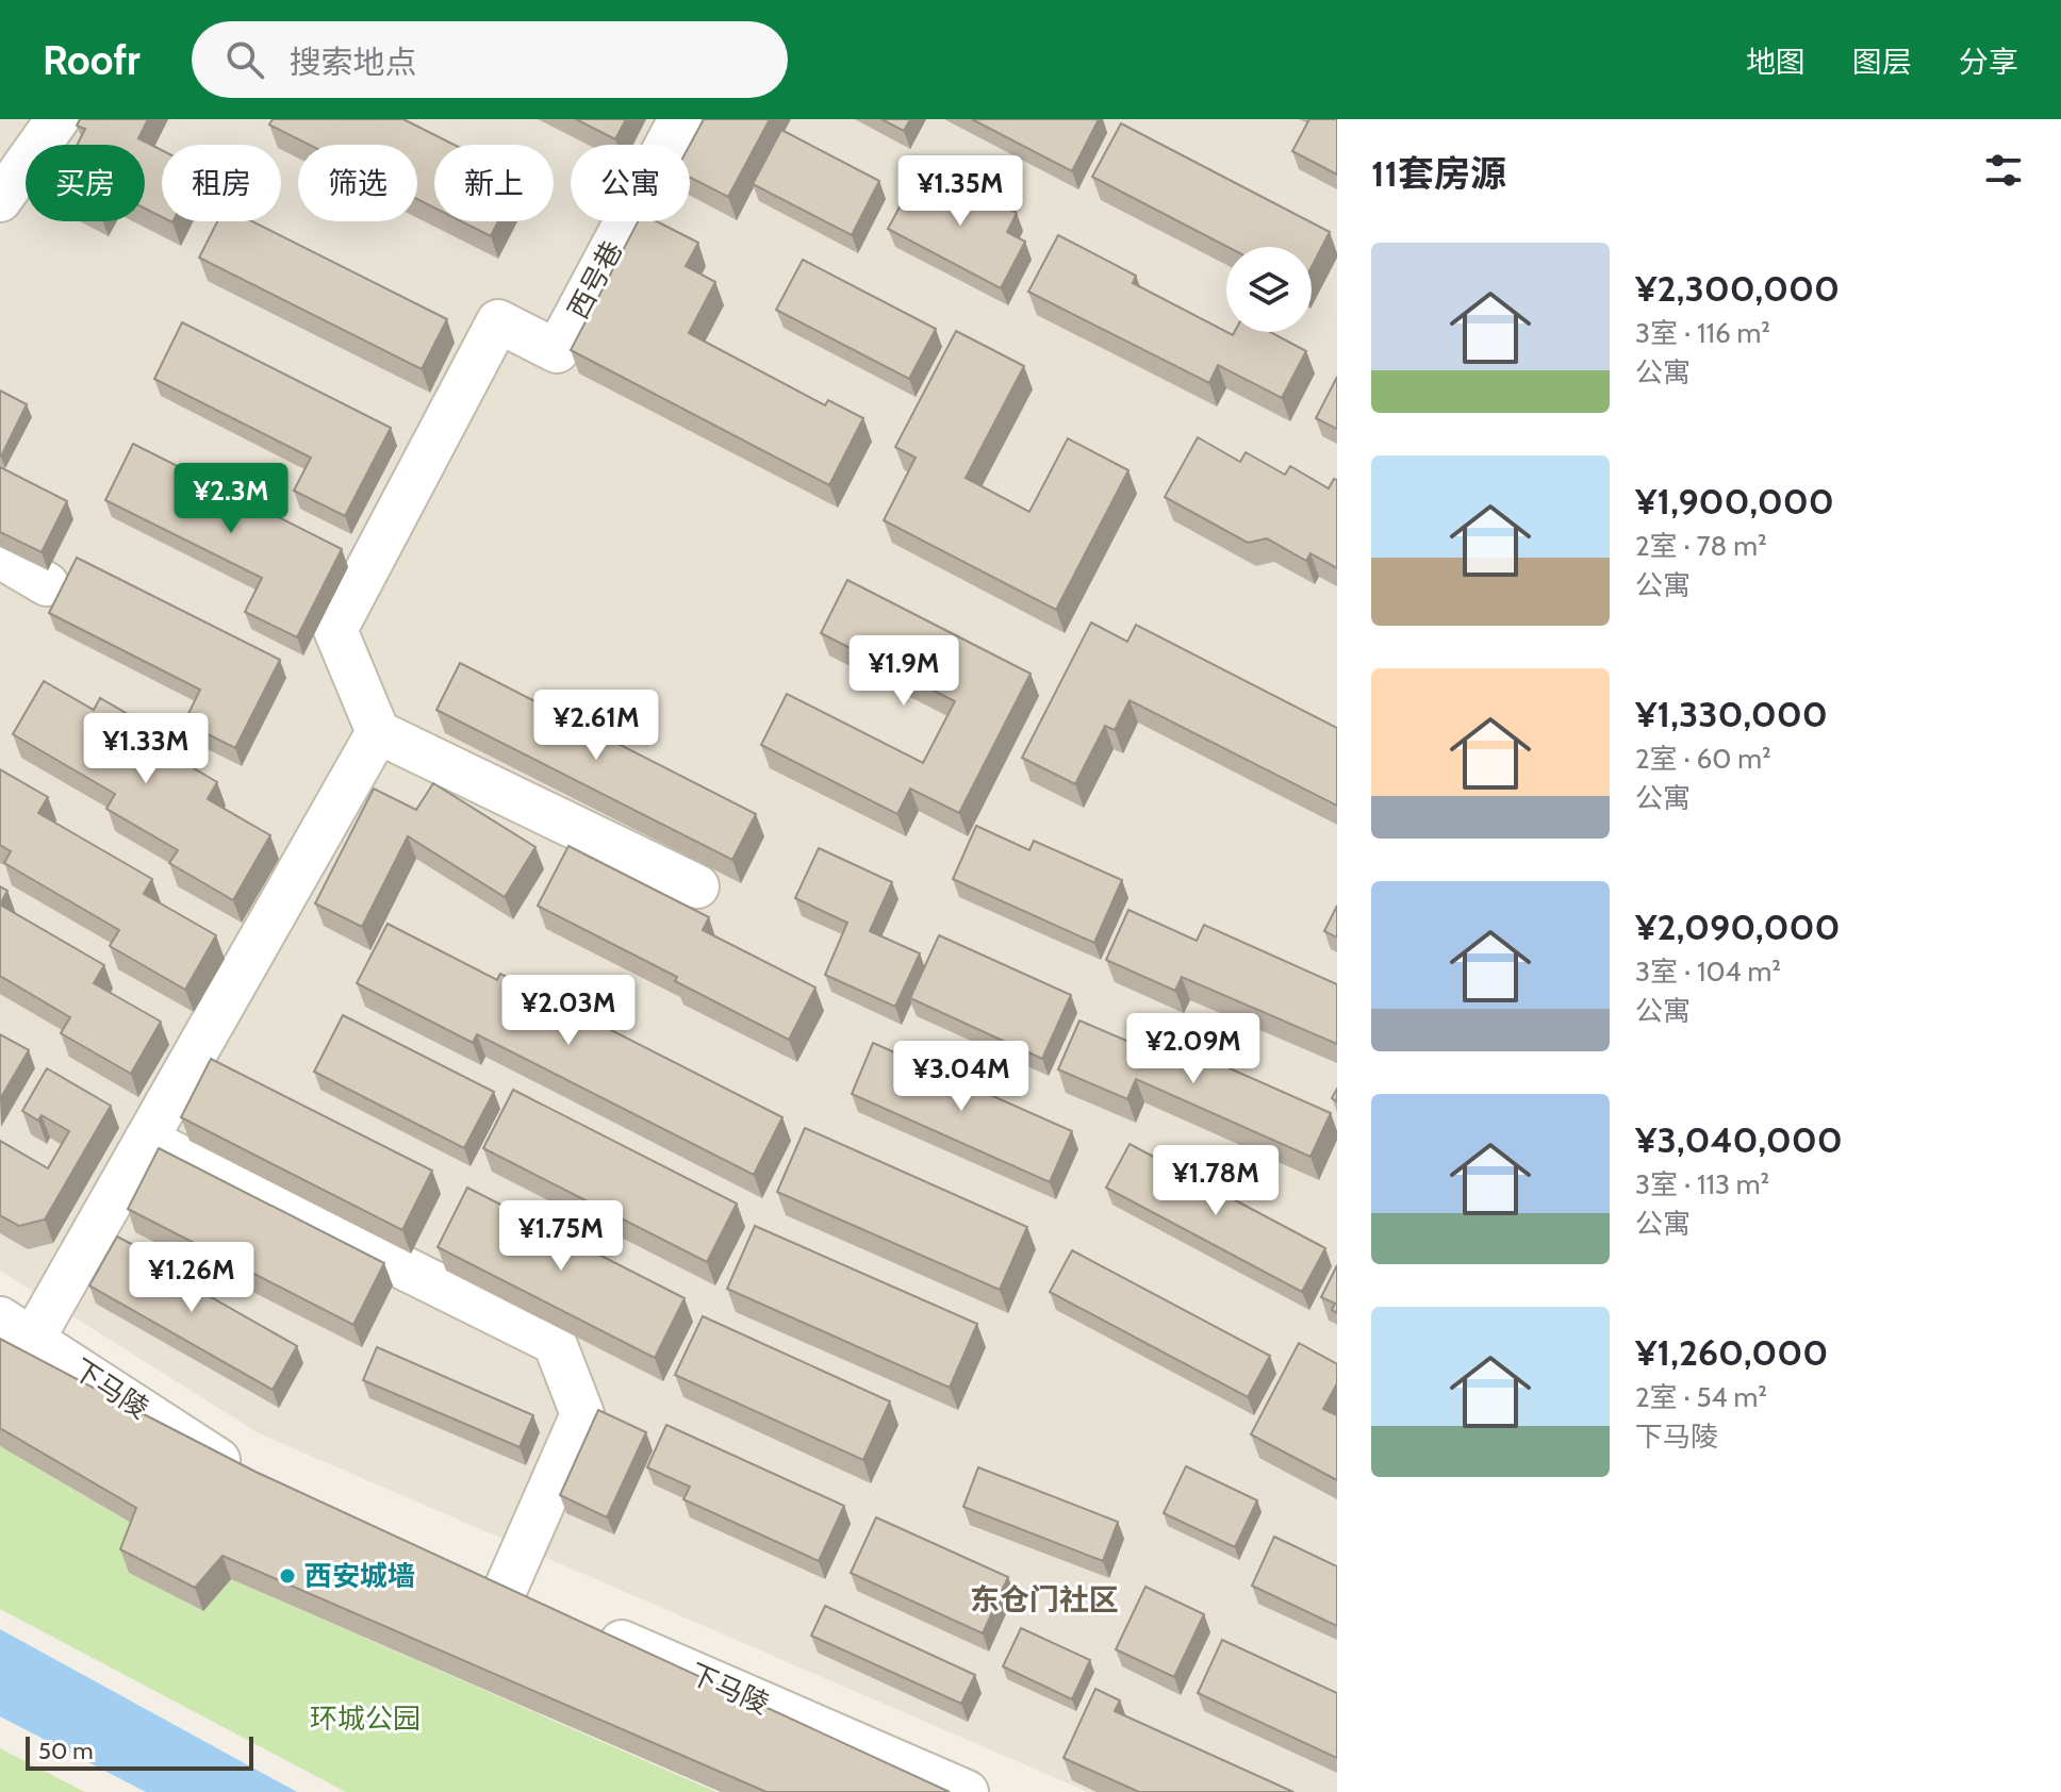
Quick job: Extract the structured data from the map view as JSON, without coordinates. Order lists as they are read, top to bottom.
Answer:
{
  "streets": {
    "street": ["西号巷", "下马陵"]
  },
  "districts": ["东仓门社区"],
  "parks": ["环城公园"],
  "places": ["西安城墙"],
  "scale_bar": "50 m",
  "page": {
    "header": "Roofr",
    "search": "搜索地点",
    "nav": ["地图", "图层", "分享"],
    "heading": "11套房源",
    "chip": [
      "买房",
      "租房",
      "筛选",
      "新上",
      "公寓"
    ],
    "price": [
      "¥1.35M",
      "¥2.3M",
      "¥1.9M",
      "¥2.61M",
      "¥1.33M",
      "¥2.03M",
      "¥2.09M",
      "¥3.04M",
      "¥1.78M",
      "¥1.75M",
      "¥1.26M"
    ],
    "list": [
      {
        "name": "¥2,300,000",
        "note": "3室 · 116 m² · 公寓"
      },
      {
        "name": "¥1,900,000",
        "note": "2室 · 78 m² · 公寓"
      },
      {
        "name": "¥1,330,000",
        "note": "2室 · 60 m² · 公寓"
      },
      {
        "name": "¥2,090,000",
        "note": "3室 · 104 m² · 公寓"
      },
      {
        "name": "¥3,040,000",
        "note": "3室 · 113 m² · 公寓"
      },
      {
        "name": "¥1,260,000",
        "note": "2室 · 54 m² · 下马陵"
      }
    ],
    "scale": "50 m"
  }
}
